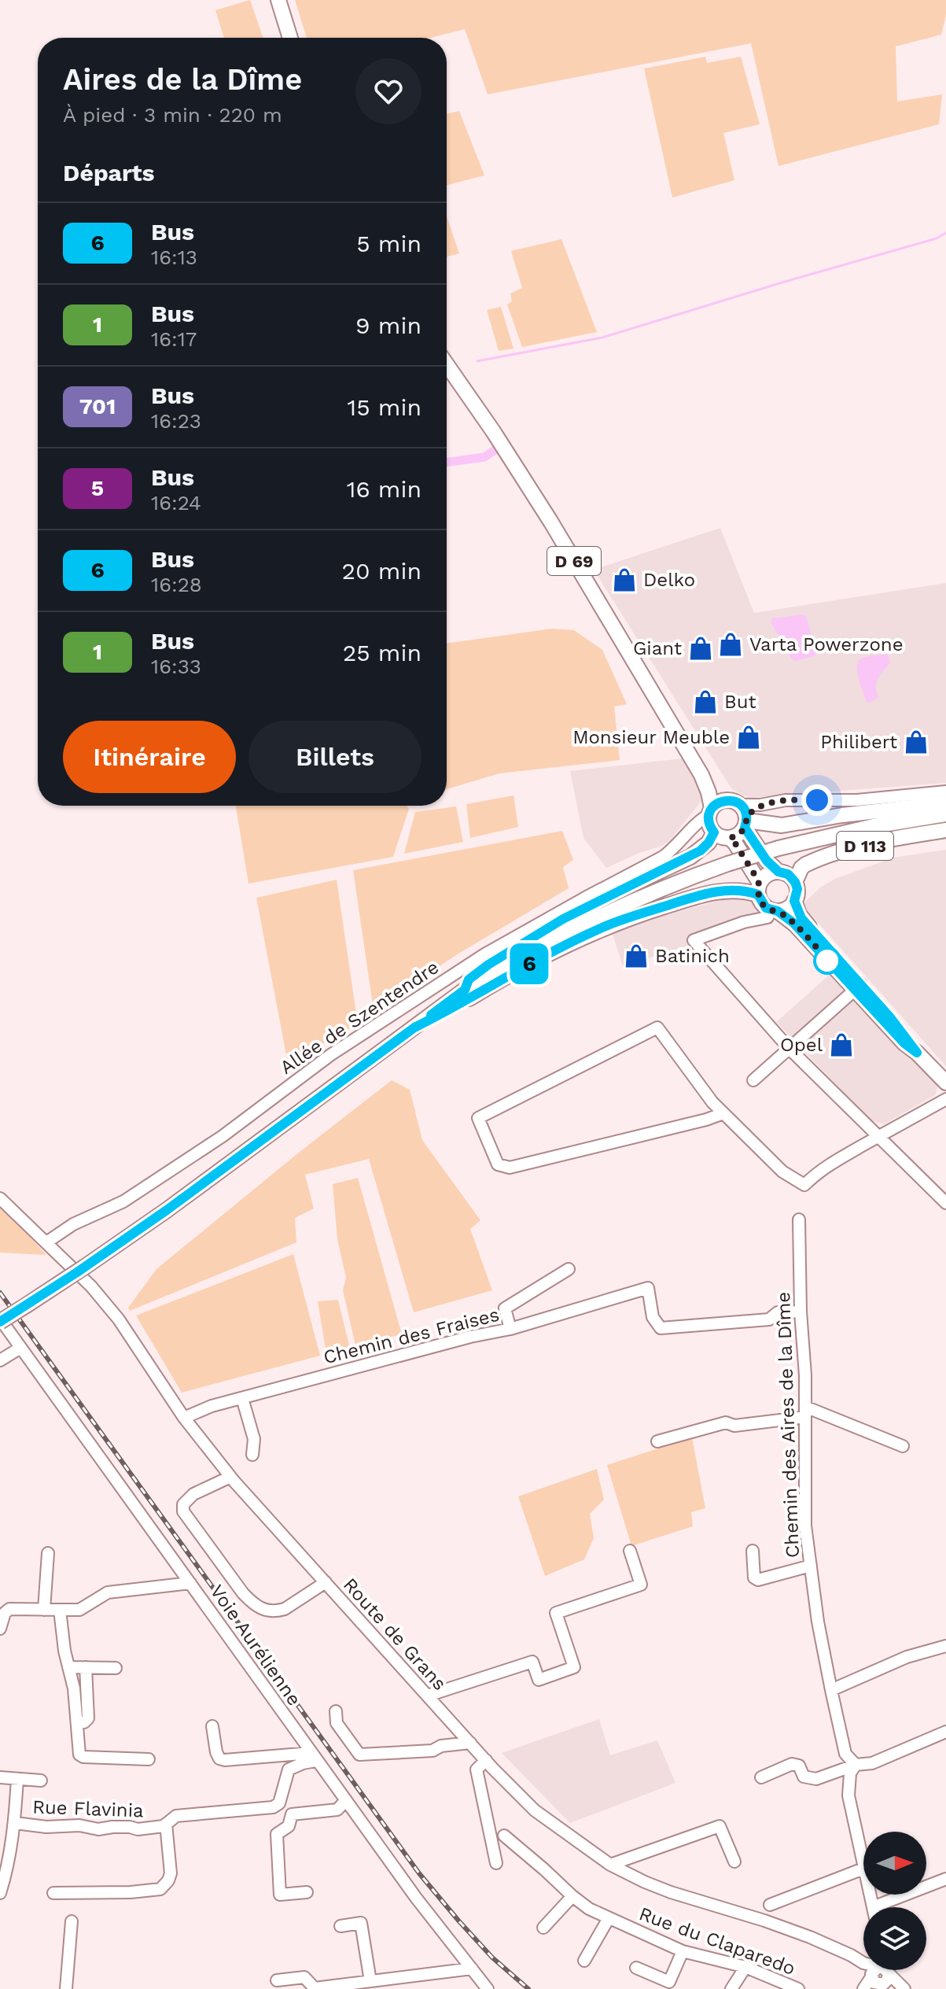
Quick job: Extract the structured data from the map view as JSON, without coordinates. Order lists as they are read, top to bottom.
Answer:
{
  "streets": {
    "main road": ["D 69", "D 113"],
    "street": [
      "Allée de Szentendre",
      "Chemin des Fraises",
      "Chemin des Aires de la Dîme",
      "Route de Grans",
      "Voie Aurélienne",
      "Rue Flavinia",
      "Rue du Claparedo"
    ]
  },
  "crossings": [
    ["D 69", "Allée de Szentendre"],
    ["D 113", "Voie Aurélienne"],
    ["Allée de Szentendre", "Route de Grans"],
    ["Chemin des Fraises", "Chemin des Aires de la Dîme"],
    ["Chemin des Fraises", "Route de Grans"],
    ["Voie Aurélienne", "Rue Flavinia"]
  ],
  "places": {
    "shop": [
      "Delko",
      "Varta Powerzone",
      "Giant",
      "But",
      "Monsieur Meuble",
      "Philibert",
      "Batinich",
      "Opel"
    ]
  },
  "lines": ["bus line 6"],
  "north": "right",
  "page": {
    "on_map": "6",
    "heading": [
      ["Aires de la Dîme", "À pied · 3 min · 220 m"],
      "Départs"
    ],
    "list": [
      {
        "mark": "6",
        "name": "Bus",
        "note": "16:13",
        "value": "5 min"
      },
      {
        "mark": "1",
        "name": "Bus",
        "note": "16:17",
        "value": "9 min"
      },
      {
        "mark": "701",
        "name": "Bus",
        "note": "16:23",
        "value": "15 min"
      },
      {
        "mark": "5",
        "name": "Bus",
        "note": "16:24",
        "value": "16 min"
      },
      {
        "mark": "6",
        "name": "Bus",
        "note": "16:28",
        "value": "20 min"
      },
      {
        "mark": "1",
        "name": "Bus",
        "note": "16:33",
        "value": "25 min"
      }
    ],
    "buttons": ["Itinéraire", "Billets"]
  }
}
